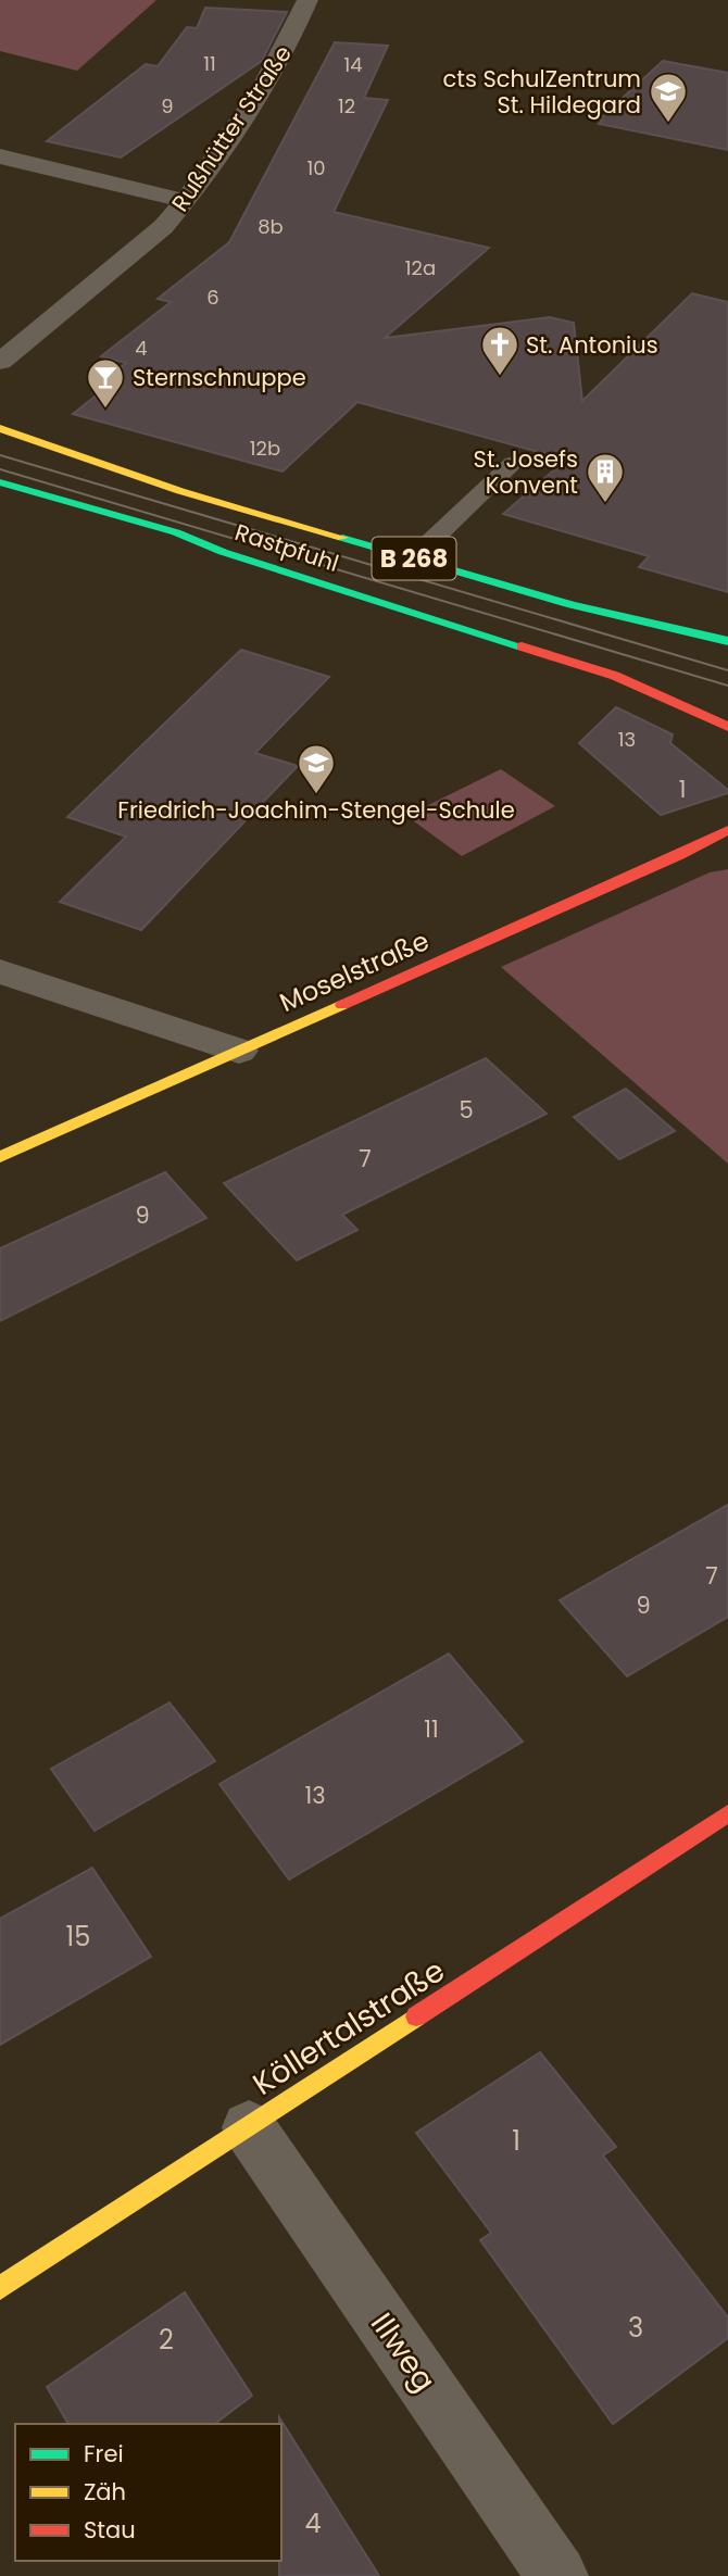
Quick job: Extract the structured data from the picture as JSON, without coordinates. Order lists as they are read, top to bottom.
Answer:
{
  "streets": {
    "main road": [
      "Rastpfuhl",
      "B 268",
      "Moselstraße",
      "Köllertalstraße"
    ],
    "street": ["Rußhütter Straße", "Illweg"]
  },
  "crossings": [
    ["Köllertalstraße", "Illweg"]
  ],
  "places": {
    "school or university": ["cts SchulZentrum St. Hildegard", "Friedrich-Joachim-Stengel-Schule"],
    "church": ["St. Antonius"],
    "bar": ["Sternschnuppe"],
    "building": ["St. Josefs Konvent"]
  },
  "house_numbers": [
    "11",
    "14",
    "9",
    "12",
    "10",
    "8b",
    "12a",
    "6",
    "4",
    "12b",
    "13",
    "1",
    "5",
    "7",
    "9",
    "7",
    "9",
    "11",
    "13",
    "15",
    "1",
    "3",
    "2",
    "4"
  ],
  "legend": ["Frei", "Zäh", "Stau"]
}
